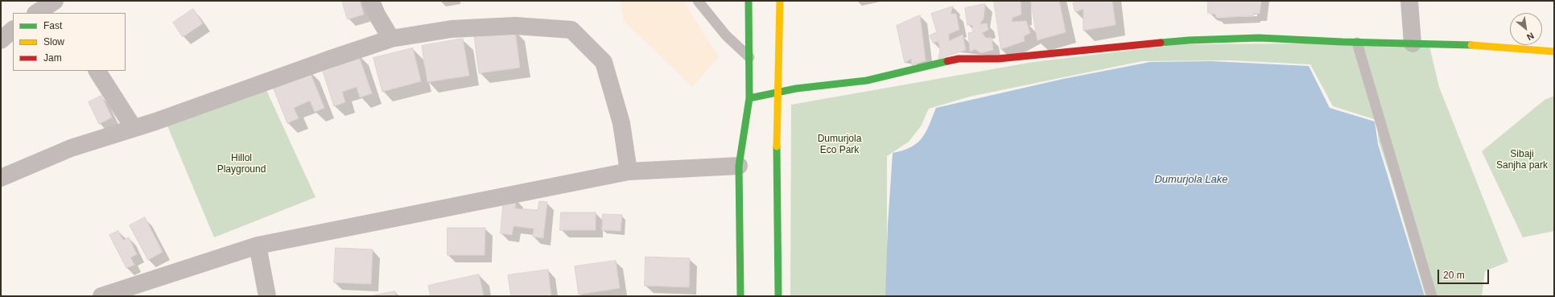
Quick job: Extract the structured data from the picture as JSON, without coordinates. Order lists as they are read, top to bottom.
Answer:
{
  "water": ["Dumurjola Lake"],
  "parks": ["Dumurjola Eco Park", "Sibaji Sanjha park", "Hillol Playground"],
  "legend": ["Fast", "Slow", "Jam"],
  "scale_bar": "20 m",
  "north": "bottom right"
}
